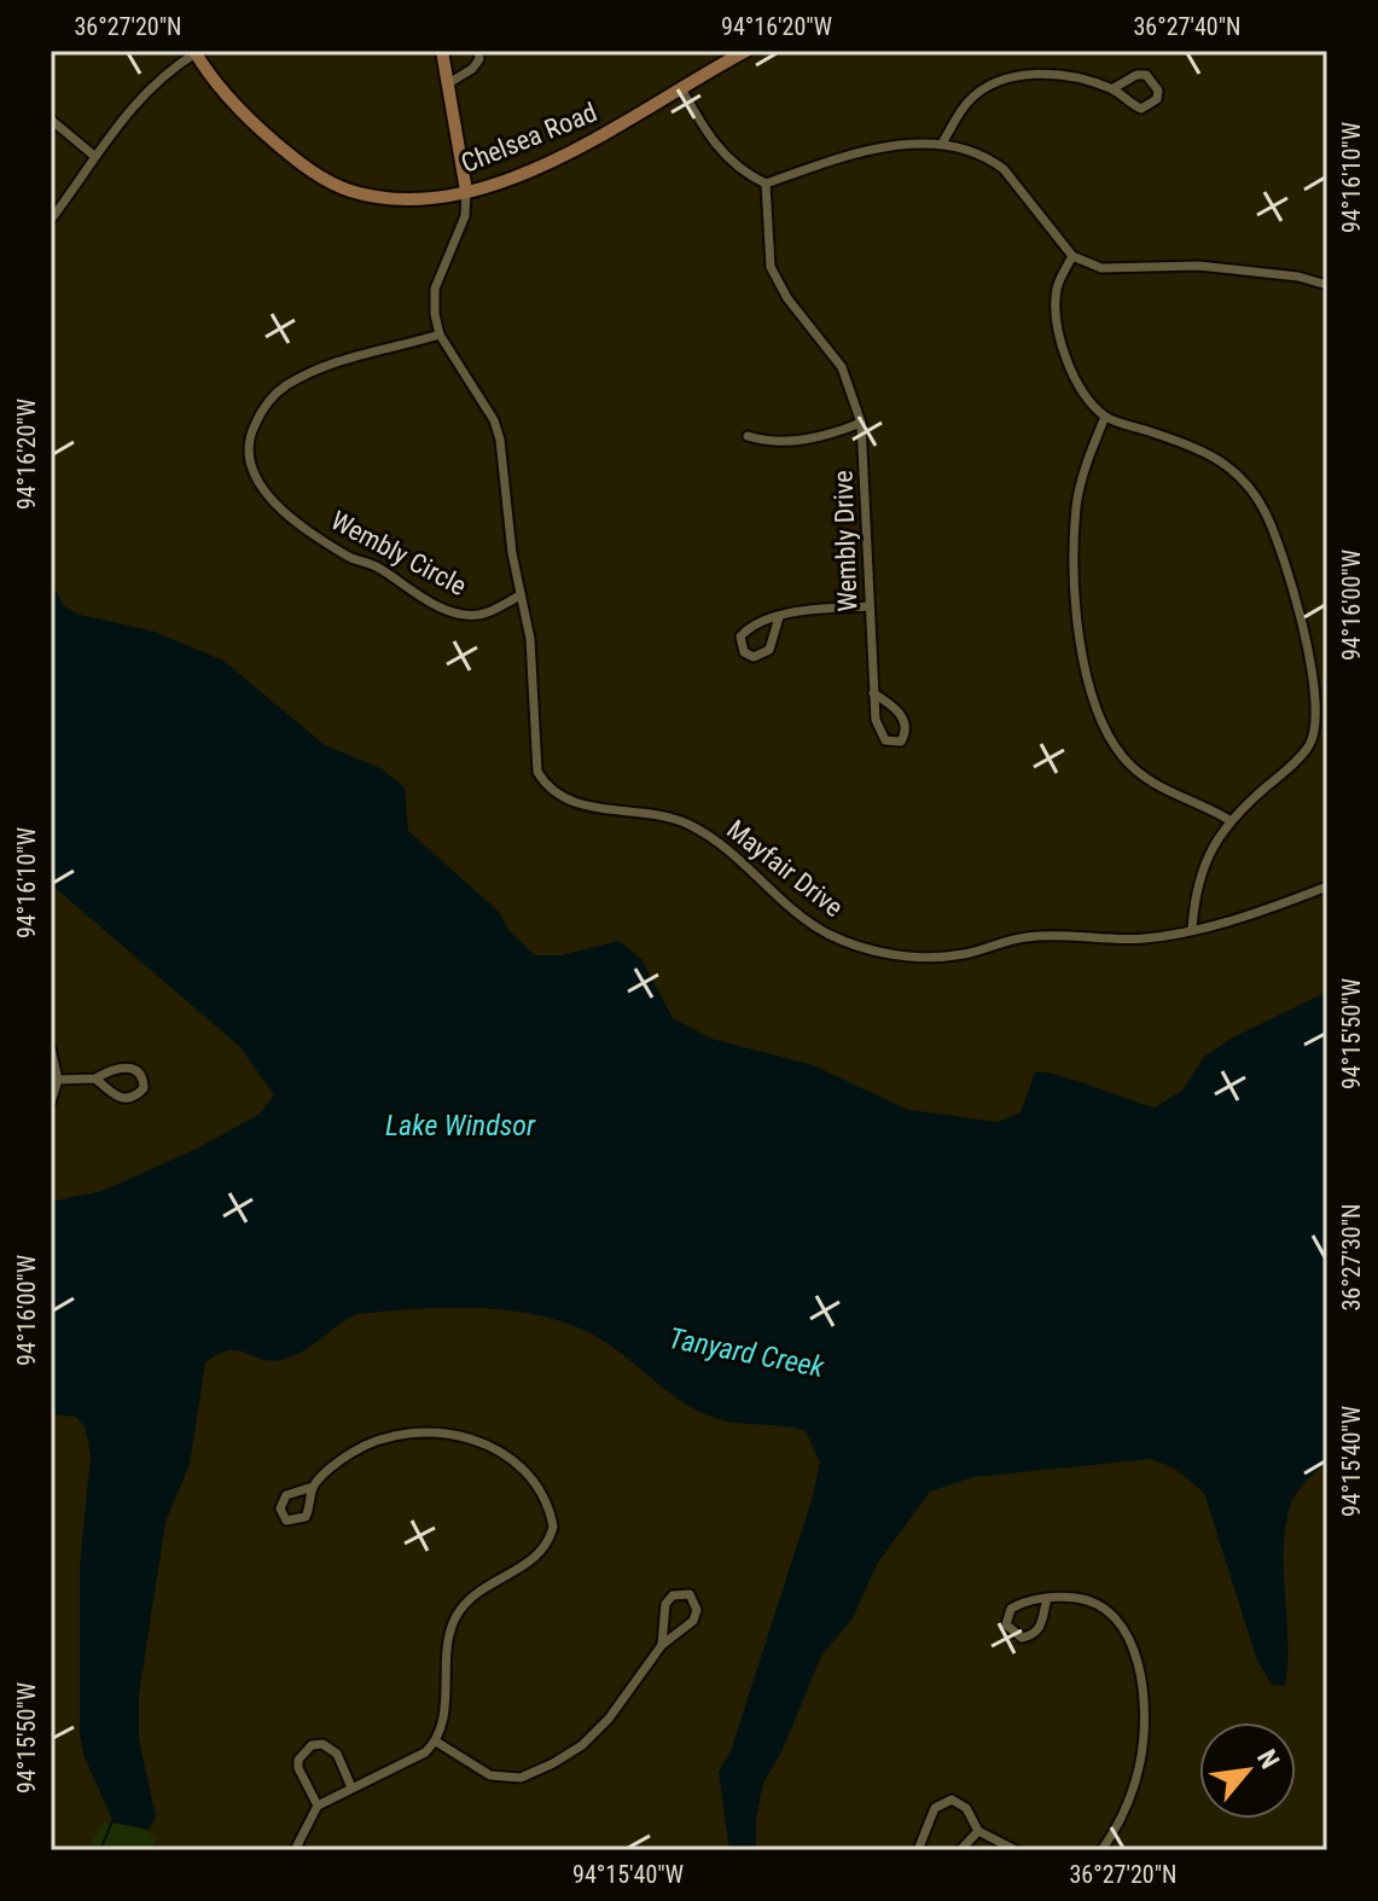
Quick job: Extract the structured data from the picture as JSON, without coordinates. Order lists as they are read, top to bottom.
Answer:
{
  "streets": {
    "street": [
      "Chelsea Road",
      "Wembly Drive",
      "Wembly Circle",
      "Mayfair Drive"
    ]
  },
  "crossings": [
    ["Chelsea Road", "Mayfair Drive"],
    ["Wembly Circle", "Mayfair Drive"]
  ],
  "water": ["Lake Windsor", "Tanyard Creek"],
  "north": "top right",
  "coordinates": [
    "36°27'20\"N",
    "94°16'20\"W",
    "36°27'40\"N",
    "94°16'10\"W",
    "94°16'00\"W",
    "94°15'50\"W",
    "36°27'30\"N",
    "94°15'40\"W"
  ]
}
